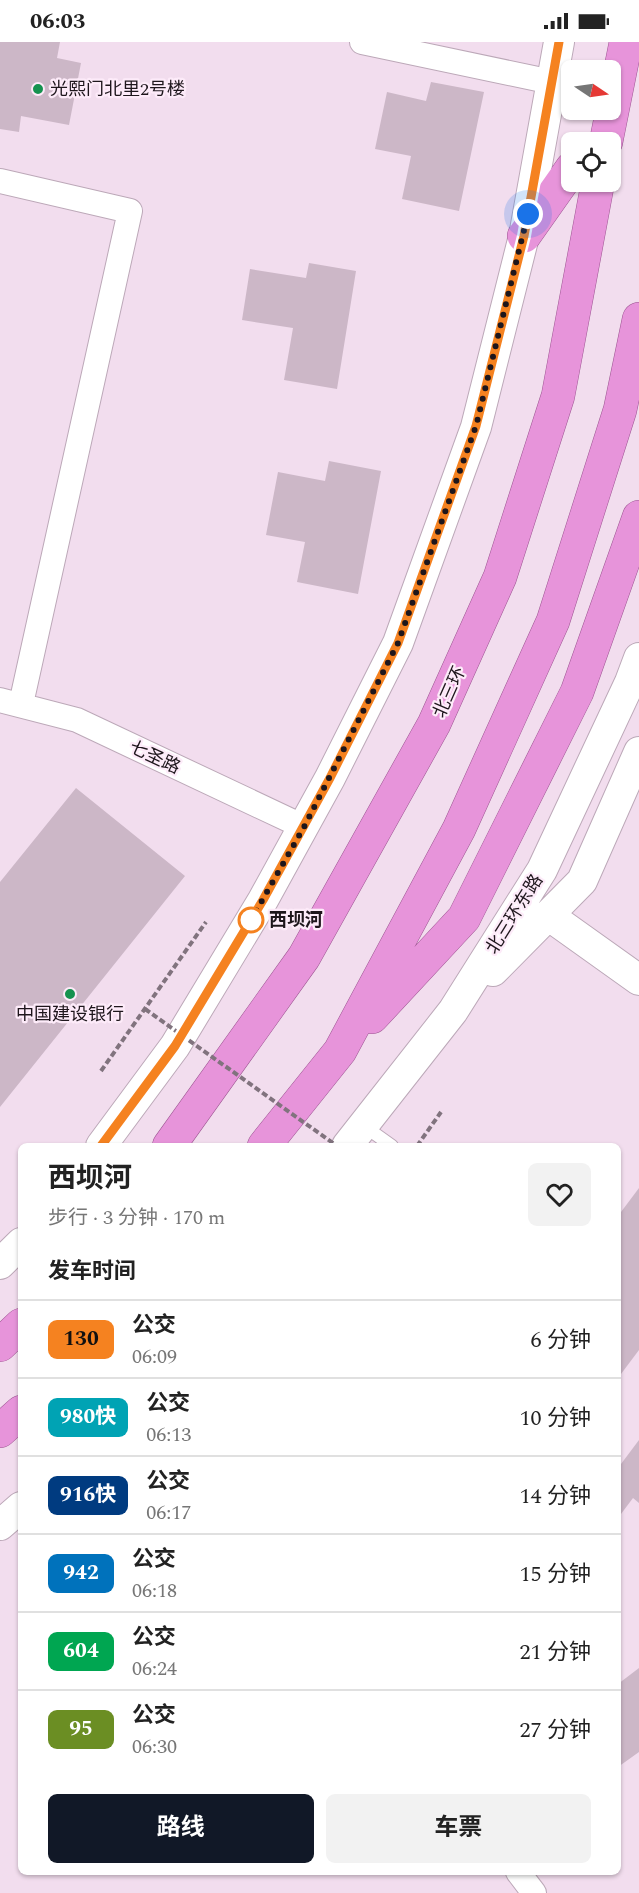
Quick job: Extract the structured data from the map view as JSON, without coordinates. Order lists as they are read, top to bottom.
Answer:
{
  "streets": {
    "highway": ["北三环"],
    "street": ["七圣路", "北三环东路"]
  },
  "places": ["光熙门北里2号楼", "西坝河", "中国建设银行"],
  "lines": ["bus line 130"],
  "north": "right",
  "page": {
    "status": "06:03",
    "heading": [
      ["西坝河", "步行 · 3 分钟 · 170 m"],
      "发车时间"
    ],
    "list": [
      {
        "mark": "130",
        "name": "公交",
        "note": "06:09",
        "value": "6 分钟"
      },
      {
        "mark": "980快",
        "name": "公交",
        "note": "06:13",
        "value": "10 分钟"
      },
      {
        "mark": "916快",
        "name": "公交",
        "note": "06:17",
        "value": "14 分钟"
      },
      {
        "mark": "942",
        "name": "公交",
        "note": "06:18",
        "value": "15 分钟"
      },
      {
        "mark": "604",
        "name": "公交",
        "note": "06:24",
        "value": "21 分钟"
      },
      {
        "mark": "95",
        "name": "公交",
        "note": "06:30",
        "value": "27 分钟"
      }
    ],
    "buttons": ["路线", "车票"]
  }
}
